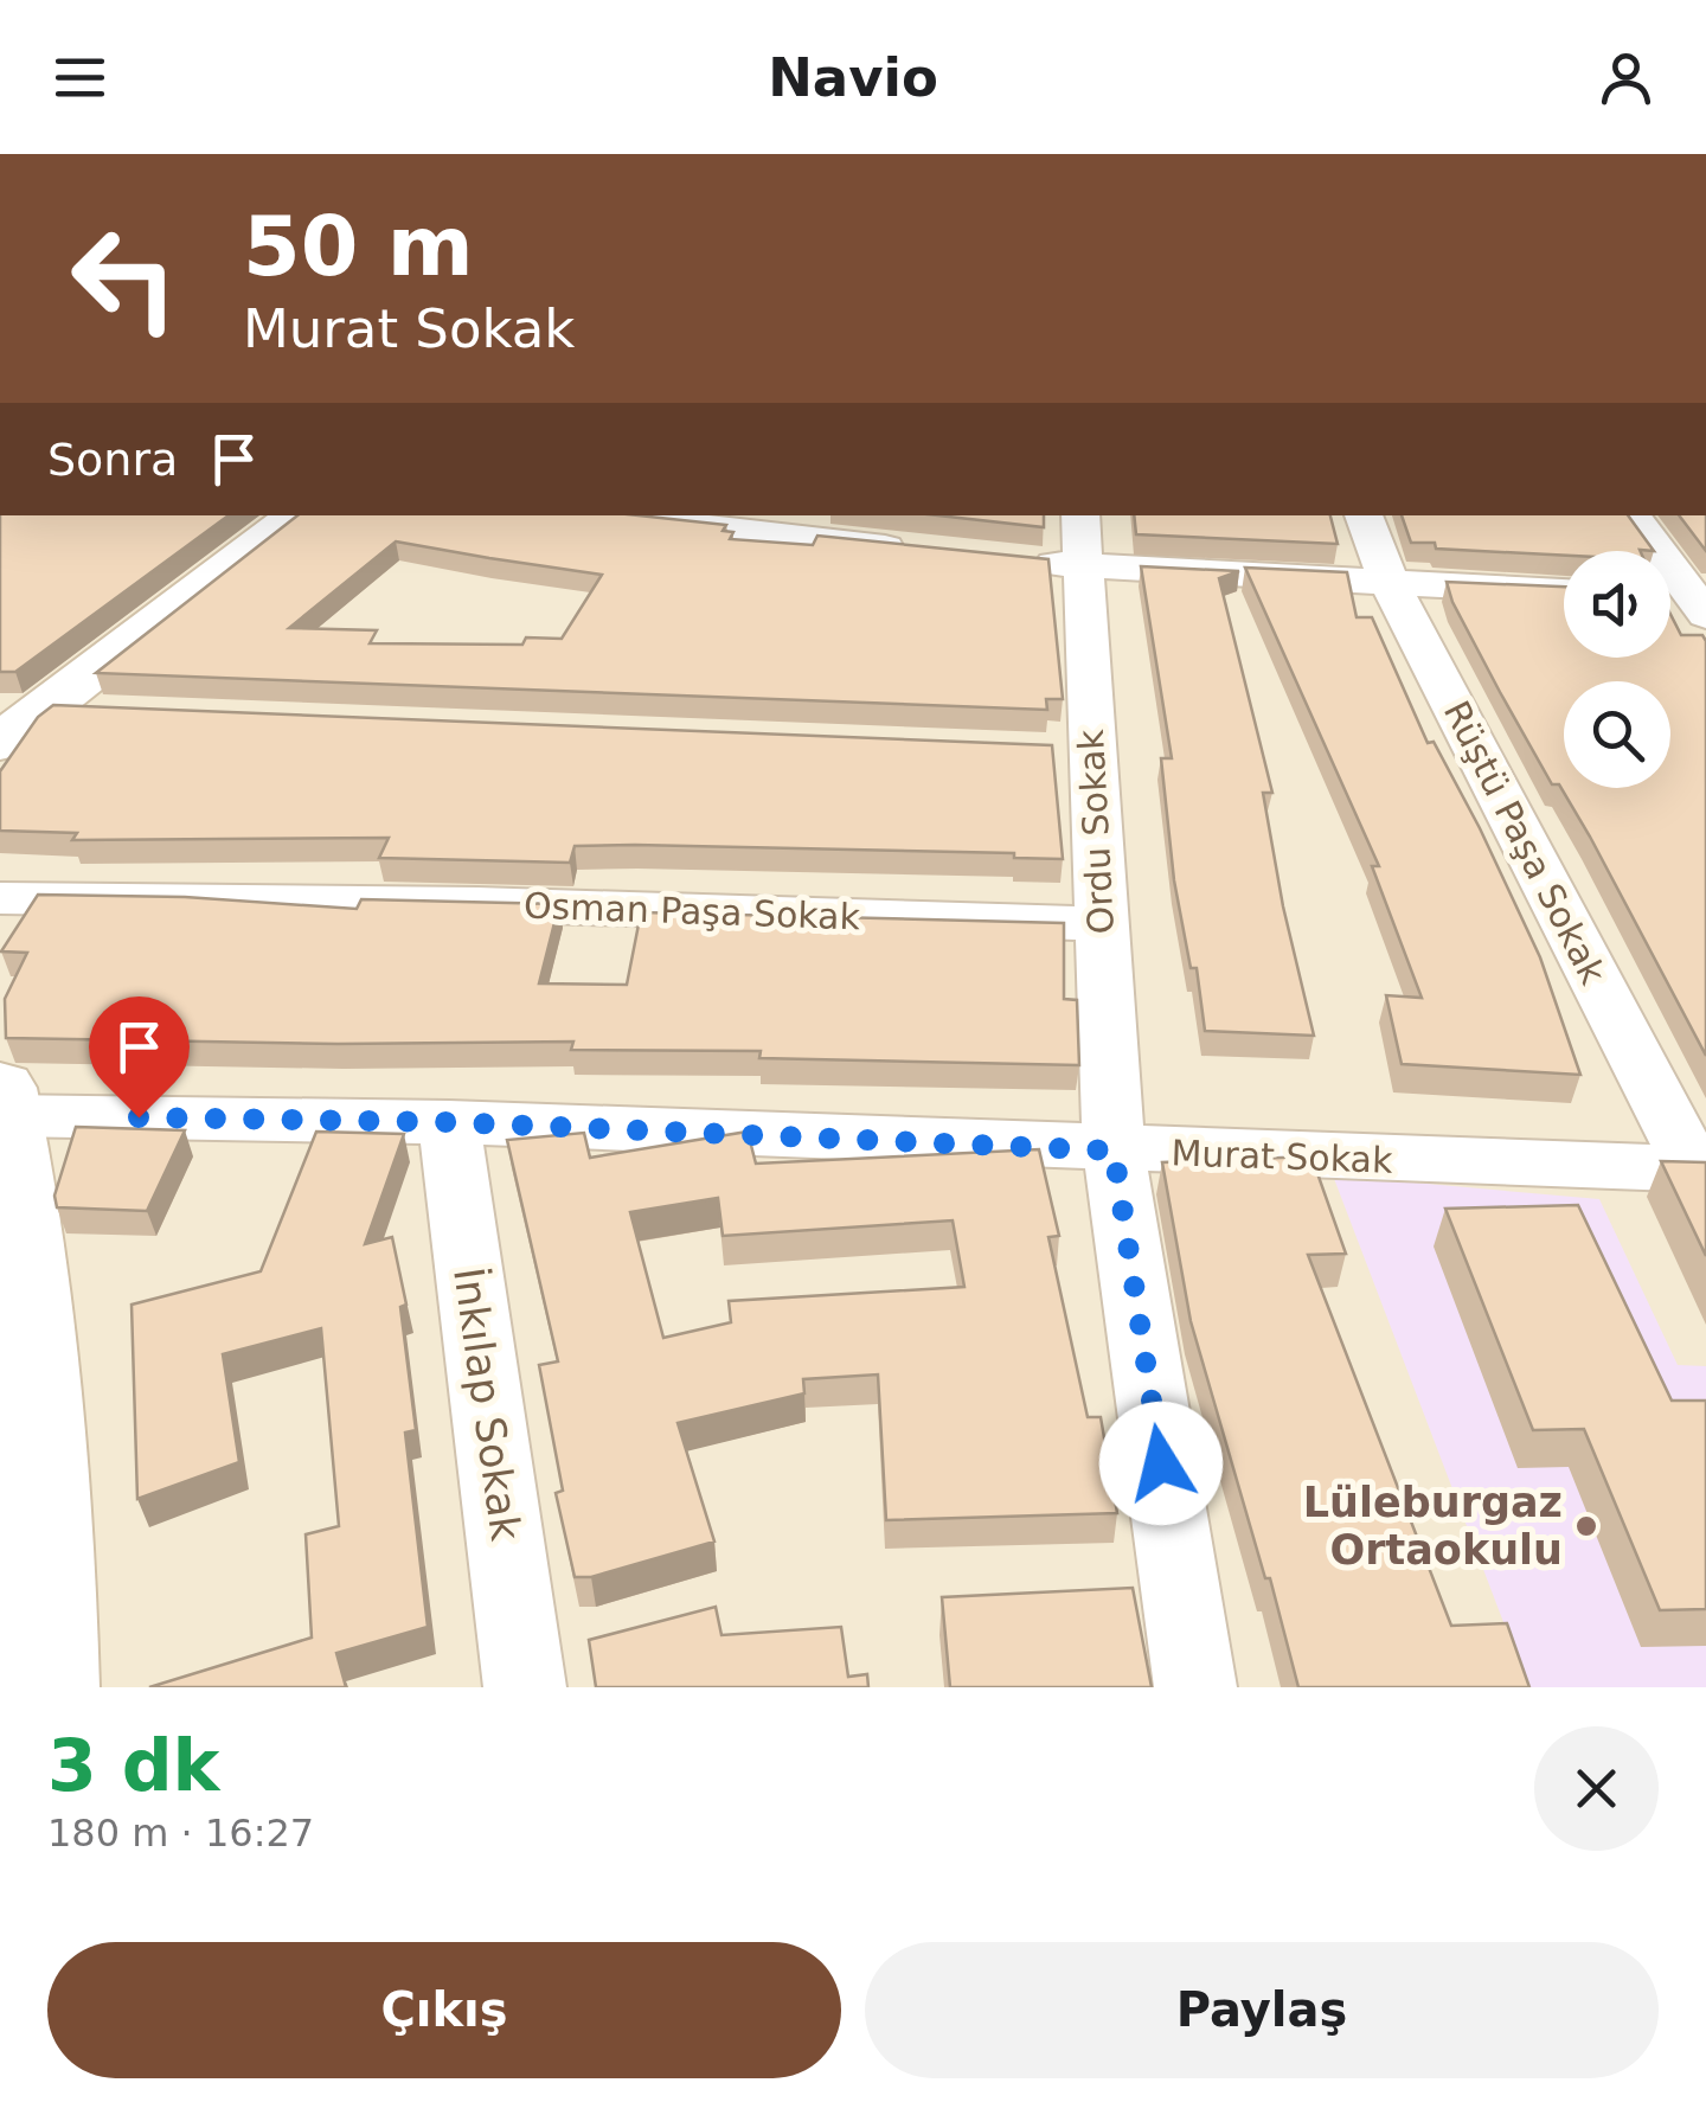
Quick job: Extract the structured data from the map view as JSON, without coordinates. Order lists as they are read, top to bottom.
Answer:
{
  "streets": {
    "street": [
      "Ordu Sokak",
      "Rüştü Paşa Sokak",
      "Osman Paşa Sokak",
      "Murat Sokak",
      "İnkılap Sokak"
    ]
  },
  "crossings": [
    ["Ordu Sokak", "Osman Paşa Sokak"],
    ["Ordu Sokak", "Murat Sokak"],
    ["Rüştü Paşa Sokak", "Murat Sokak"],
    ["Murat Sokak", "İnkılap Sokak"]
  ],
  "places": ["Lüleburgaz Ortaokulu"],
  "page": {
    "header": "Navio",
    "turn": ["50 m", "Murat Sokak"],
    "then": "Sonra",
    "heading": ["3 dk", "180 m · 16:27"],
    "buttons": ["Çıkış", "Paylaş"]
  }
}
